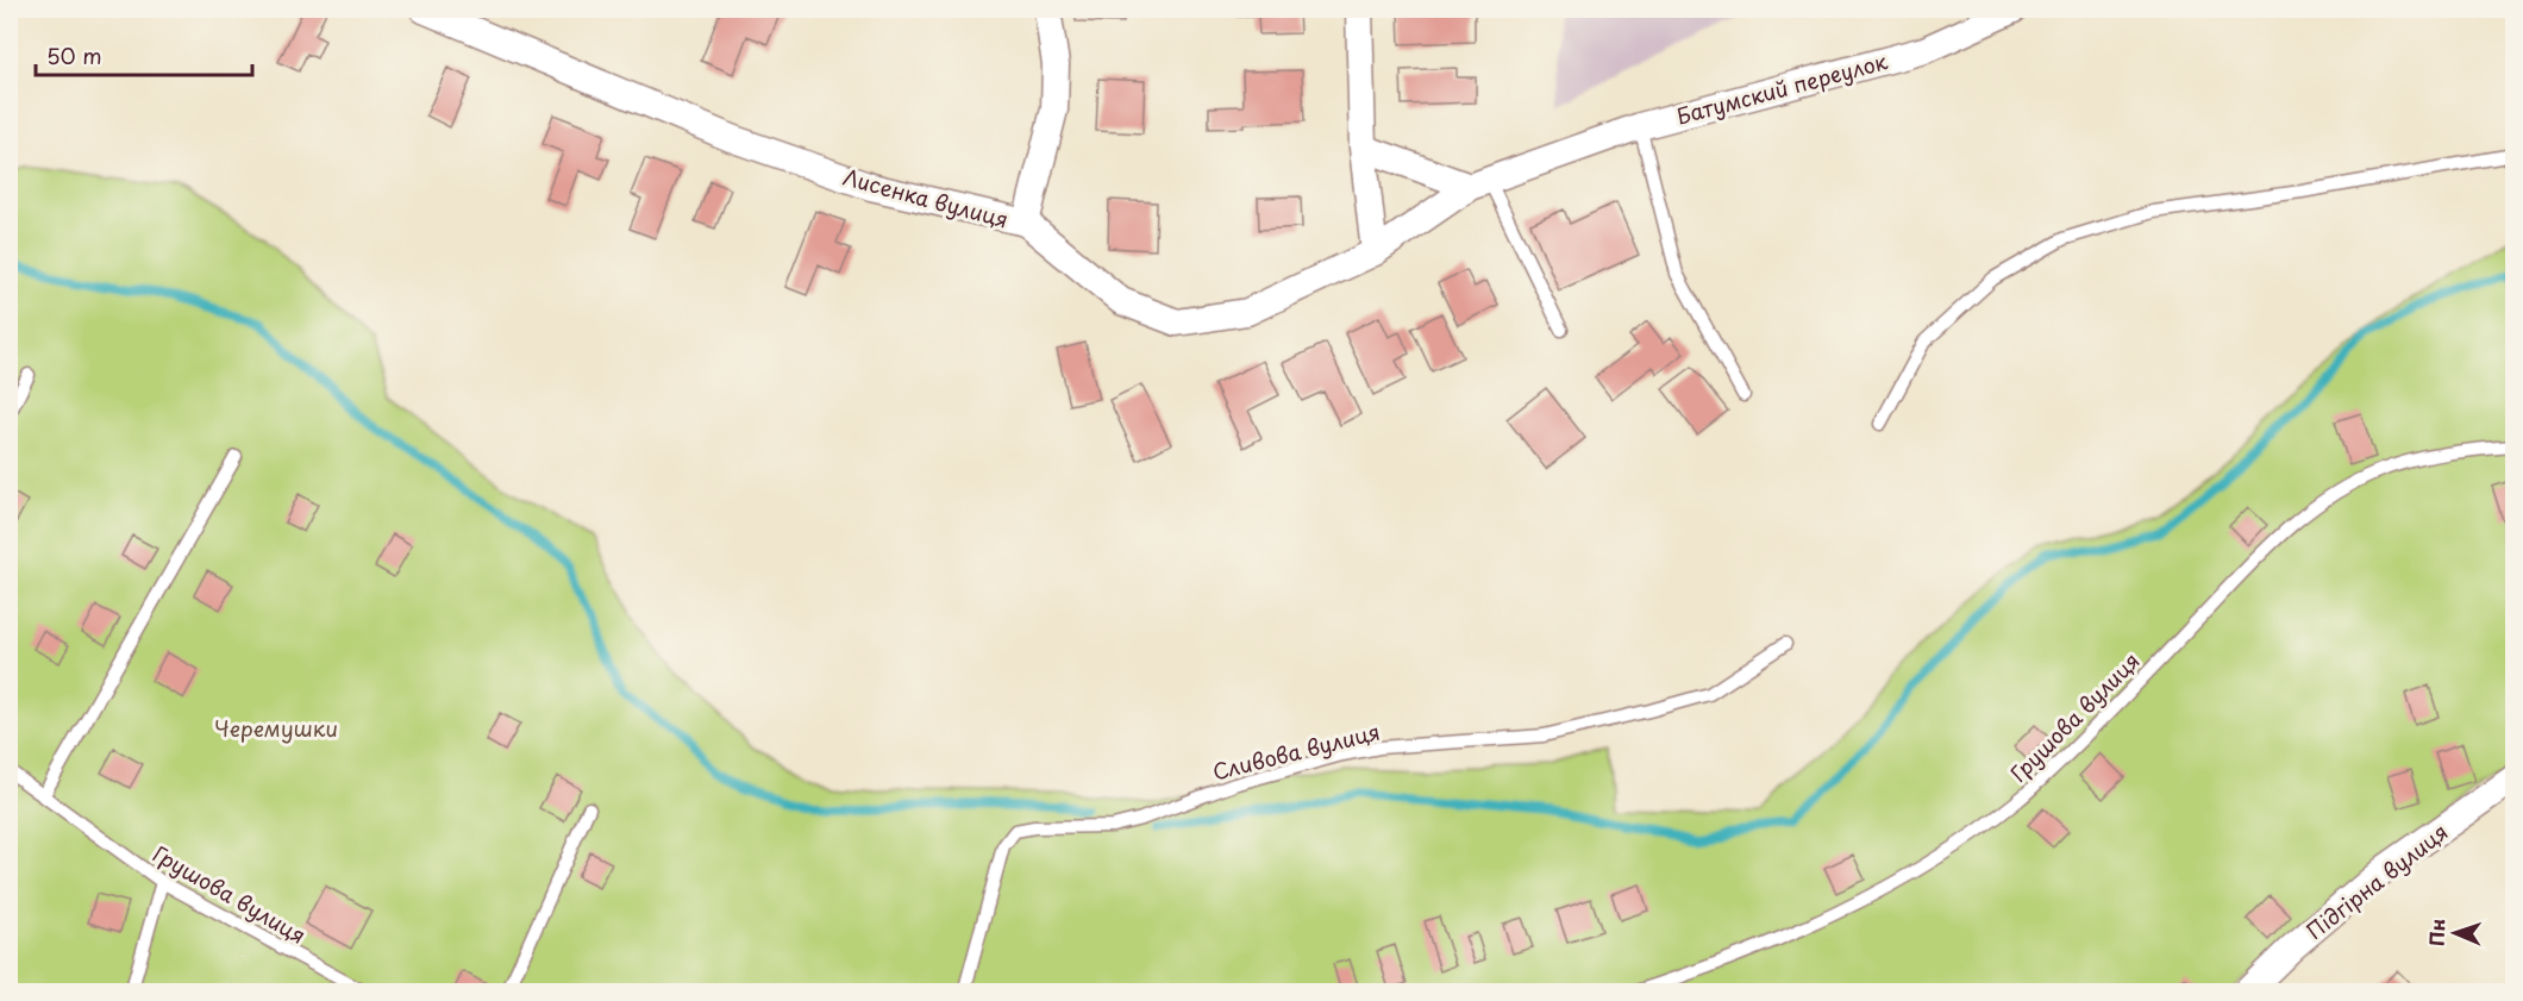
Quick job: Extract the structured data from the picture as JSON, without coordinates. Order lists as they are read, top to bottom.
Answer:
{
  "streets": {
    "street": ["Батумский переулок", "Лисенка вулиця", "Підгірна вулиця"],
    "lane": ["Грушова вулиця", "Сливова вулиця"]
  },
  "crossings": [
    ["Батумский переулок", "Лисенка вулиця"]
  ],
  "parks": ["Черемушки"],
  "scale_bar": "50 m",
  "north": "left"
}
